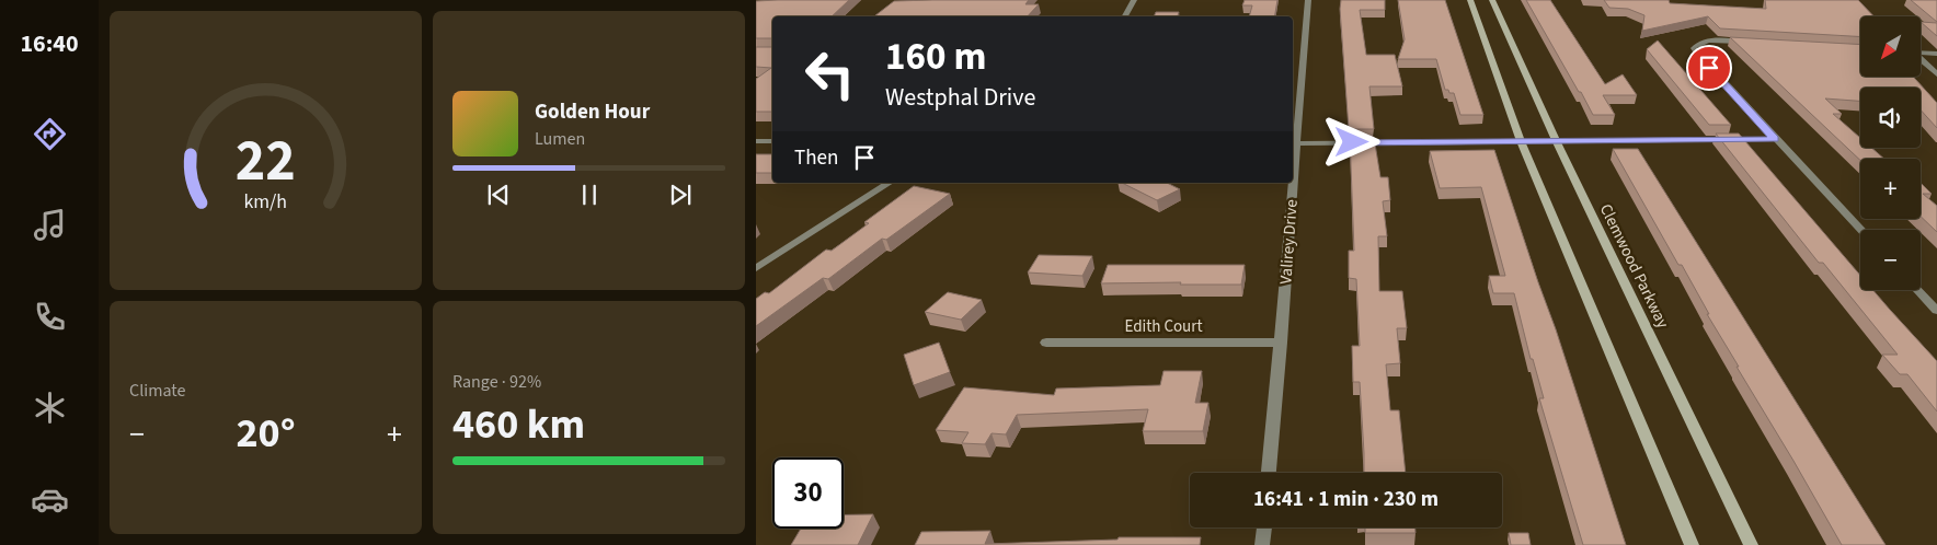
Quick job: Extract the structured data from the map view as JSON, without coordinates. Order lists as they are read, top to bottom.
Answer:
{
  "streets": {
    "street": ["Valirey Drive", "Clemwood Parkway", "Edith Court"]
  },
  "crossings": [
    ["Valirey Drive", "Edith Court"]
  ],
  "north": "bottom left",
  "page": {
    "tabs": "16:40",
    "map_buttons": ["+", "−"],
    "turn": ["160 m", "Westphal Drive"],
    "song": ["Golden Hour", "Lumen"],
    "then": "Then",
    "tile": [
      "Climate",
      ["Range · 92%", "460 km"]
    ],
    "heat": ["−", "20°", "+"],
    "limit": "30",
    "trip": "16:41 · 1 min · 230 m",
    "gauge": ["22", "km/h"]
  }
}
